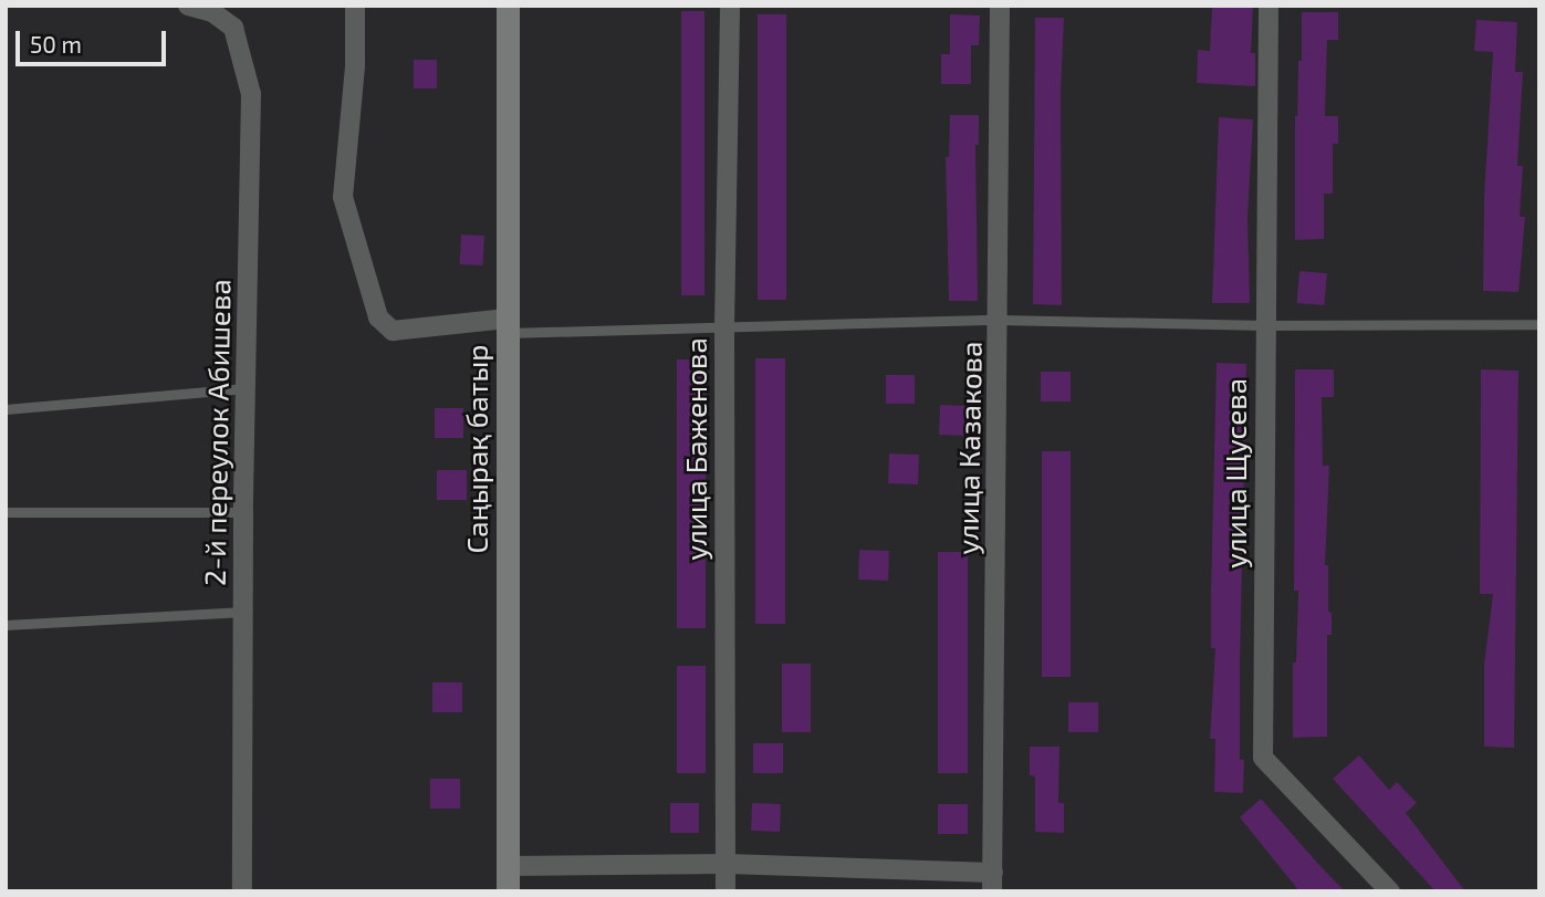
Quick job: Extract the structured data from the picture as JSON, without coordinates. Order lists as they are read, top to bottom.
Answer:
{
  "streets": {
    "street": [
      "2-й переулок Абишева",
      "улица Казакова",
      "Саңырақ батыр",
      "улица Баженова",
      "улица Щусева"
    ]
  },
  "scale_bar": "50 m"
}
